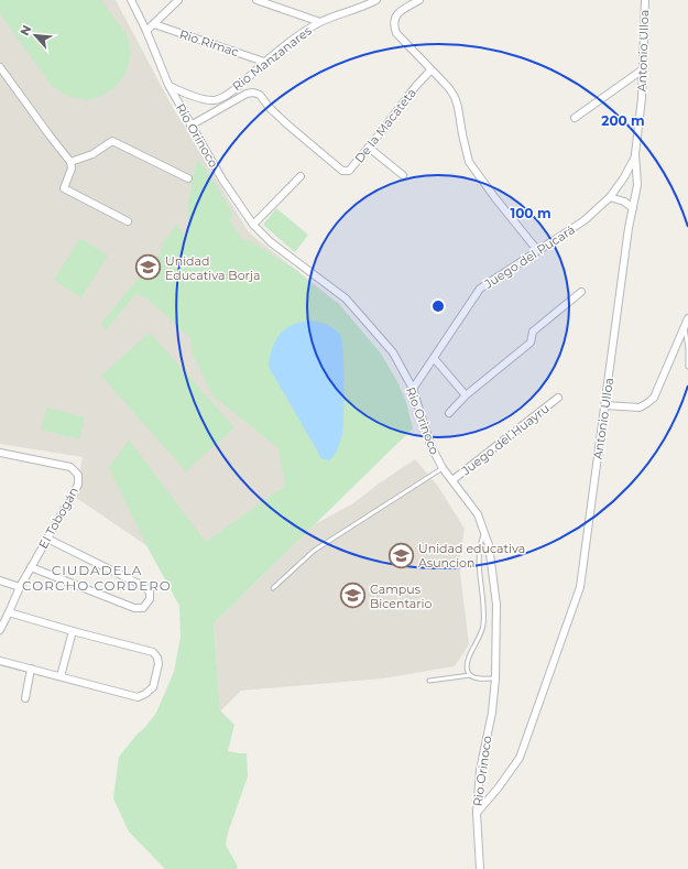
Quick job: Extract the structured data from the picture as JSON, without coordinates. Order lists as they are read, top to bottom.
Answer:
{
  "streets": {
    "street": [
      "Rio Rimac",
      "Antonio Ulloa",
      "Rio Manzanares",
      "De la Macateta",
      "Rio Orinoco",
      "Juego del Pucará",
      "Juego del Huayru",
      "El Tobogán"
    ]
  },
  "crossings": [
    ["Rio Rimac", "Rio Manzanares"],
    ["Antonio Ulloa", "Rio Orinoco"],
    ["Antonio Ulloa", "Juego del Pucará"],
    ["Rio Manzanares", "De la Macateta"],
    ["Rio Manzanares", "Rio Orinoco"],
    ["Rio Orinoco", "Juego del Pucará"],
    ["Rio Orinoco", "Juego del Huayru"]
  ],
  "districts": ["CIUDADELA CORCHO CORDERO"],
  "places": {
    "school or university": ["Unidad Educativa Borja", "Unidad educativa Asuncion", "Campus Bicentario"]
  },
  "north": "top left",
  "rings": ["200 m", "100 m"]
}
